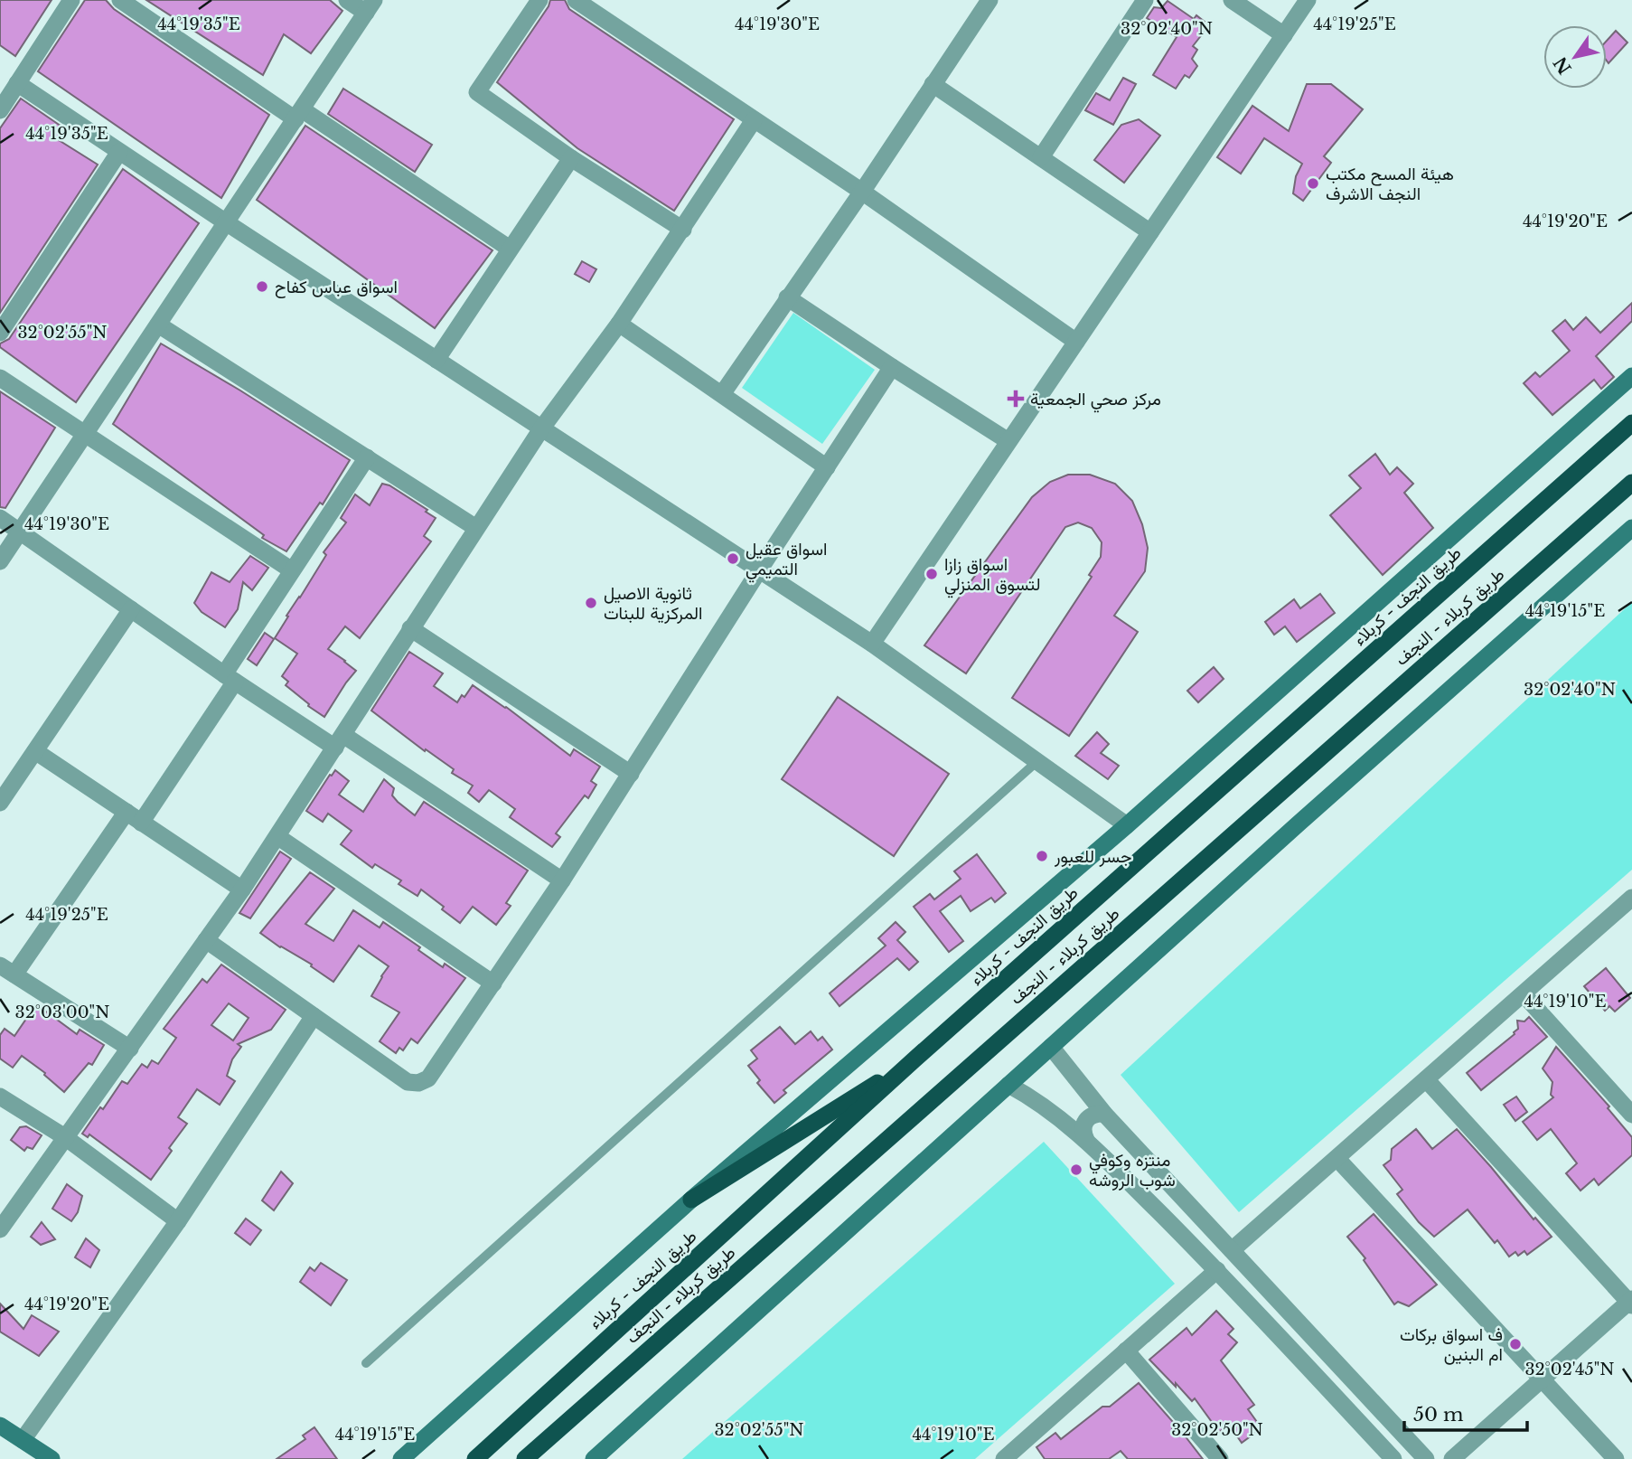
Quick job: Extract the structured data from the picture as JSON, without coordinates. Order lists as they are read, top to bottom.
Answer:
{
  "streets": {
    "highway": ["طريق النجف - کربلاء", "طريق کربلاء - النجف"]
  },
  "places": {
    "other": [
      "هيئة المسح مكتب النجف الاشرف",
      "اسواق عباس كفاح",
      "اسواق عقيل التميمي",
      "اسواق زازا لتسوق المنزلي",
      "ثانوية الاصيل المركزية للبنات",
      "جسر للعبور",
      "منتزه وكوفي شوب الروشه",
      "ف اسواق بركات ام البنين"
    ],
    "health": ["مركز صحي الجمعية"]
  },
  "scale_bar": "50 m",
  "north": "bottom left",
  "coordinates": [
    "44°19'35\"E",
    "44°19'30\"E",
    "44°19'25\"E",
    "32°02'40\"N",
    "44°19'20\"E",
    "32°02'55\"N",
    "44°19'15\"E",
    "44°19'10\"E",
    "32°03'00\"N",
    "32°02'45\"N",
    "32°02'50\"N"
  ]
}
